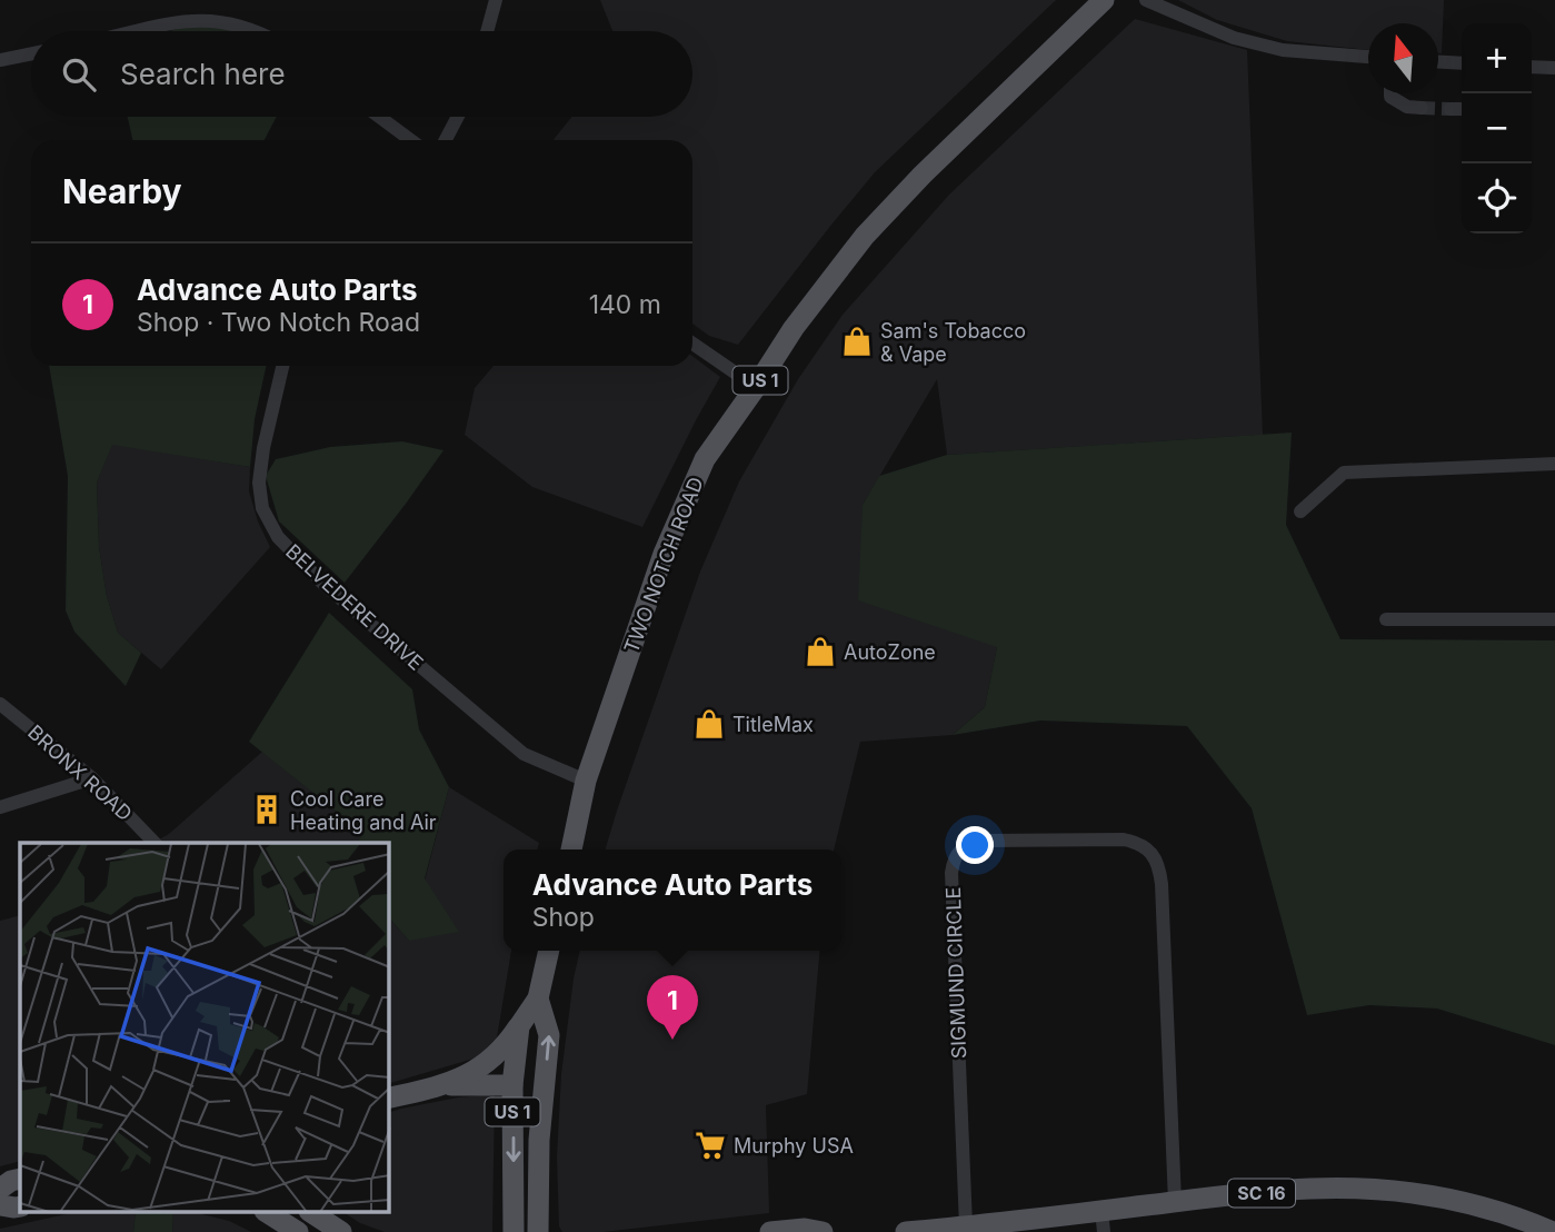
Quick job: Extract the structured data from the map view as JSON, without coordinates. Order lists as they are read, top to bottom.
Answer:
{
  "streets": {
    "main road": ["US 1", "TWO NOTCH ROAD", "SC 16"],
    "street": ["BELVEDERE DRIVE", "BRONX ROAD", "SIGMUND CIRCLE"]
  },
  "crossings": [
    ["TWO NOTCH ROAD", "BELVEDERE DRIVE"],
    ["SIGMUND CIRCLE", "SC 16"]
  ],
  "places": {
    "shop": ["Sam's Tobacco & Vape", "AutoZone", "TitleMax"],
    "building": ["Cool Care Heating and Air"],
    "supermarket": ["Murphy USA"]
  },
  "north": "top",
  "page": {
    "map_buttons": ["+", "−"],
    "search": "Search here",
    "heading": "Nearby",
    "list": [
      {
        "mark": "1",
        "name": "Advance Auto Parts",
        "note": "Shop · Two Notch Road",
        "value": "140 m"
      }
    ],
    "popup": ["Advance Auto Parts", "Shop"],
    "pins": "1"
  }
}
